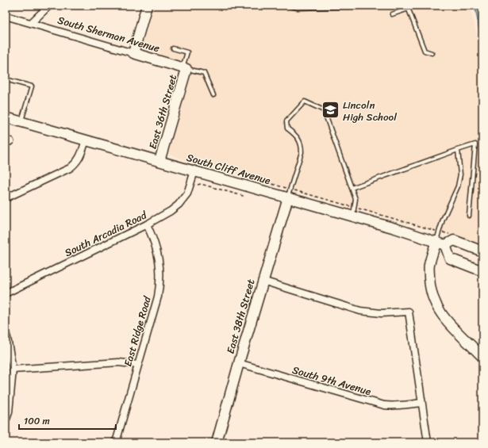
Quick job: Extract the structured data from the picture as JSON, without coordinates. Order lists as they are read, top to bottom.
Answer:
{
  "streets": {
    "street": [
      "South Sherman Avenue",
      "East 36th Street",
      "South Cliff Avenue",
      "South Arcadia Road",
      "East 38th Street",
      "East Ridge Road",
      "South 9th Avenue"
    ]
  },
  "crossings": [
    ["South Sherman Avenue", "East 36th Street"],
    ["East 36th Street", "South Cliff Avenue"],
    ["South Cliff Avenue", "South Arcadia Road"],
    ["South Cliff Avenue", "East 38th Street"],
    ["South Arcadia Road", "East Ridge Road"],
    ["East 38th Street", "South 9th Avenue"]
  ],
  "places": {
    "school or university": ["Lincoln High School"]
  },
  "scale_bar": "100 m"
}
